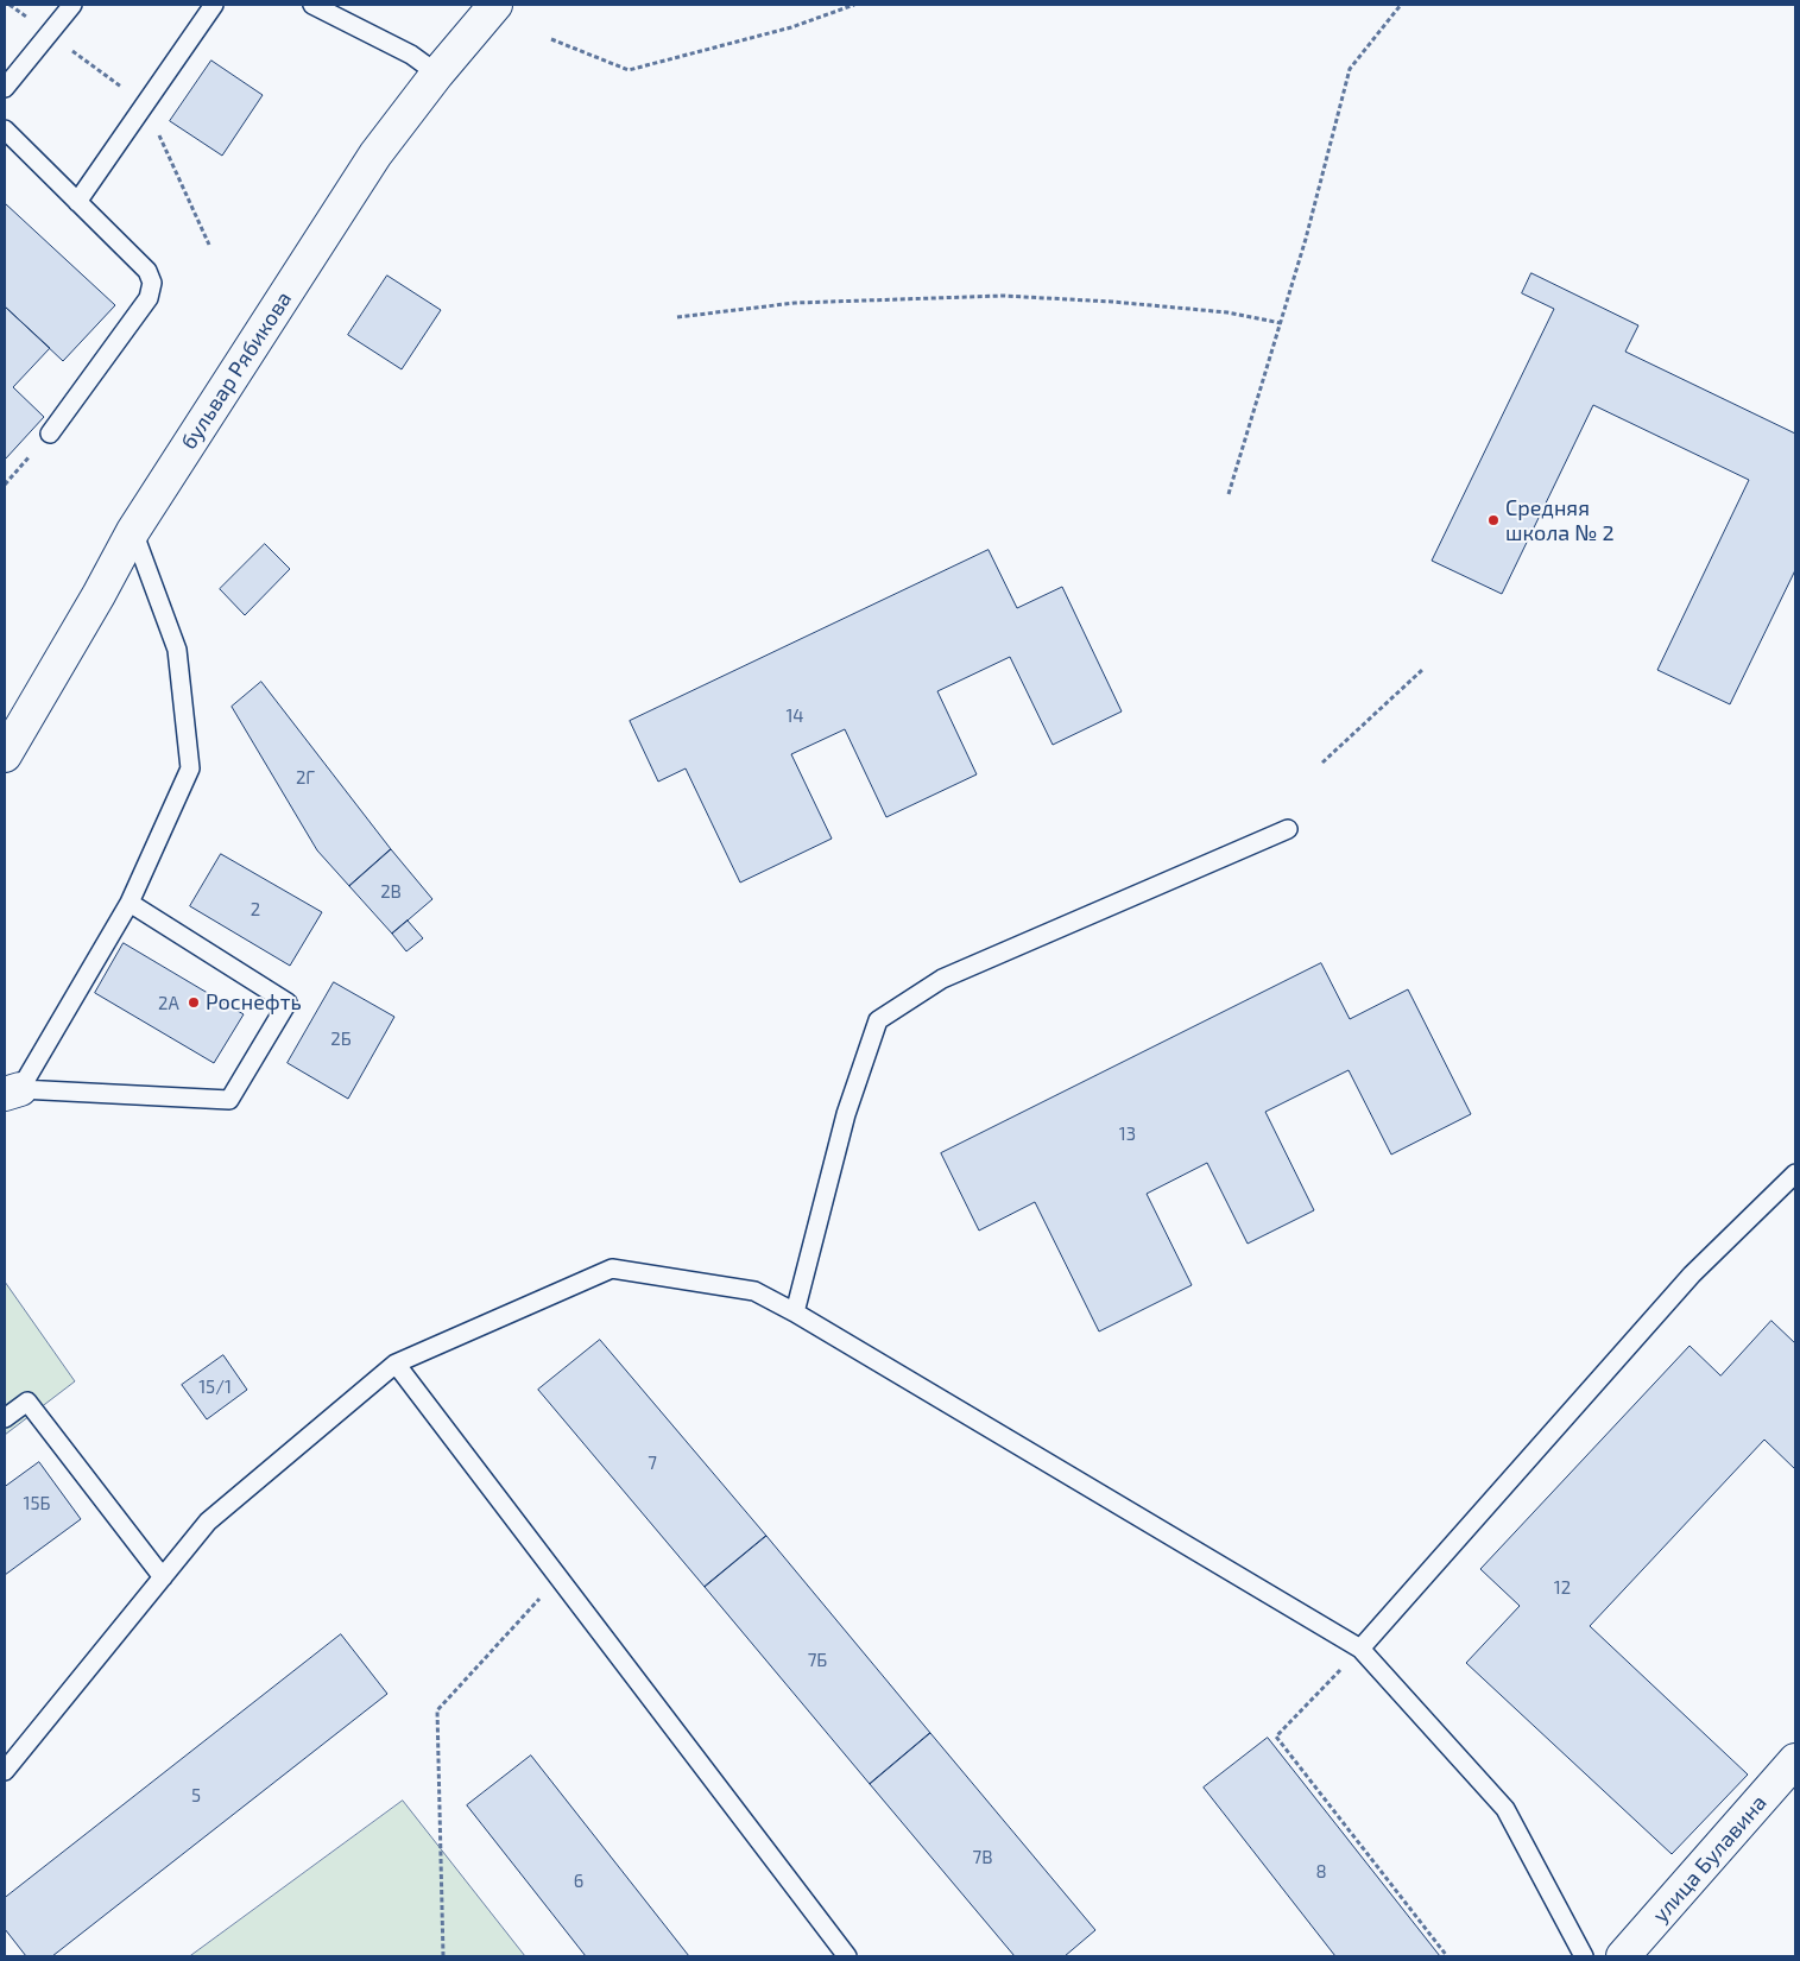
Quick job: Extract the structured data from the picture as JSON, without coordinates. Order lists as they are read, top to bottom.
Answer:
{
  "streets": {
    "main road": ["бульвар Рябикова", "улица Булавина"]
  },
  "places": ["Средняя школа № 2", "Роснефть"],
  "house_numbers": [
    "14",
    "2Г",
    "2В",
    "2",
    "2А",
    "2Б",
    "13",
    "15/1",
    "7",
    "15Б",
    "12",
    "7Б",
    "5",
    "7В",
    "8",
    "6"
  ]
}
